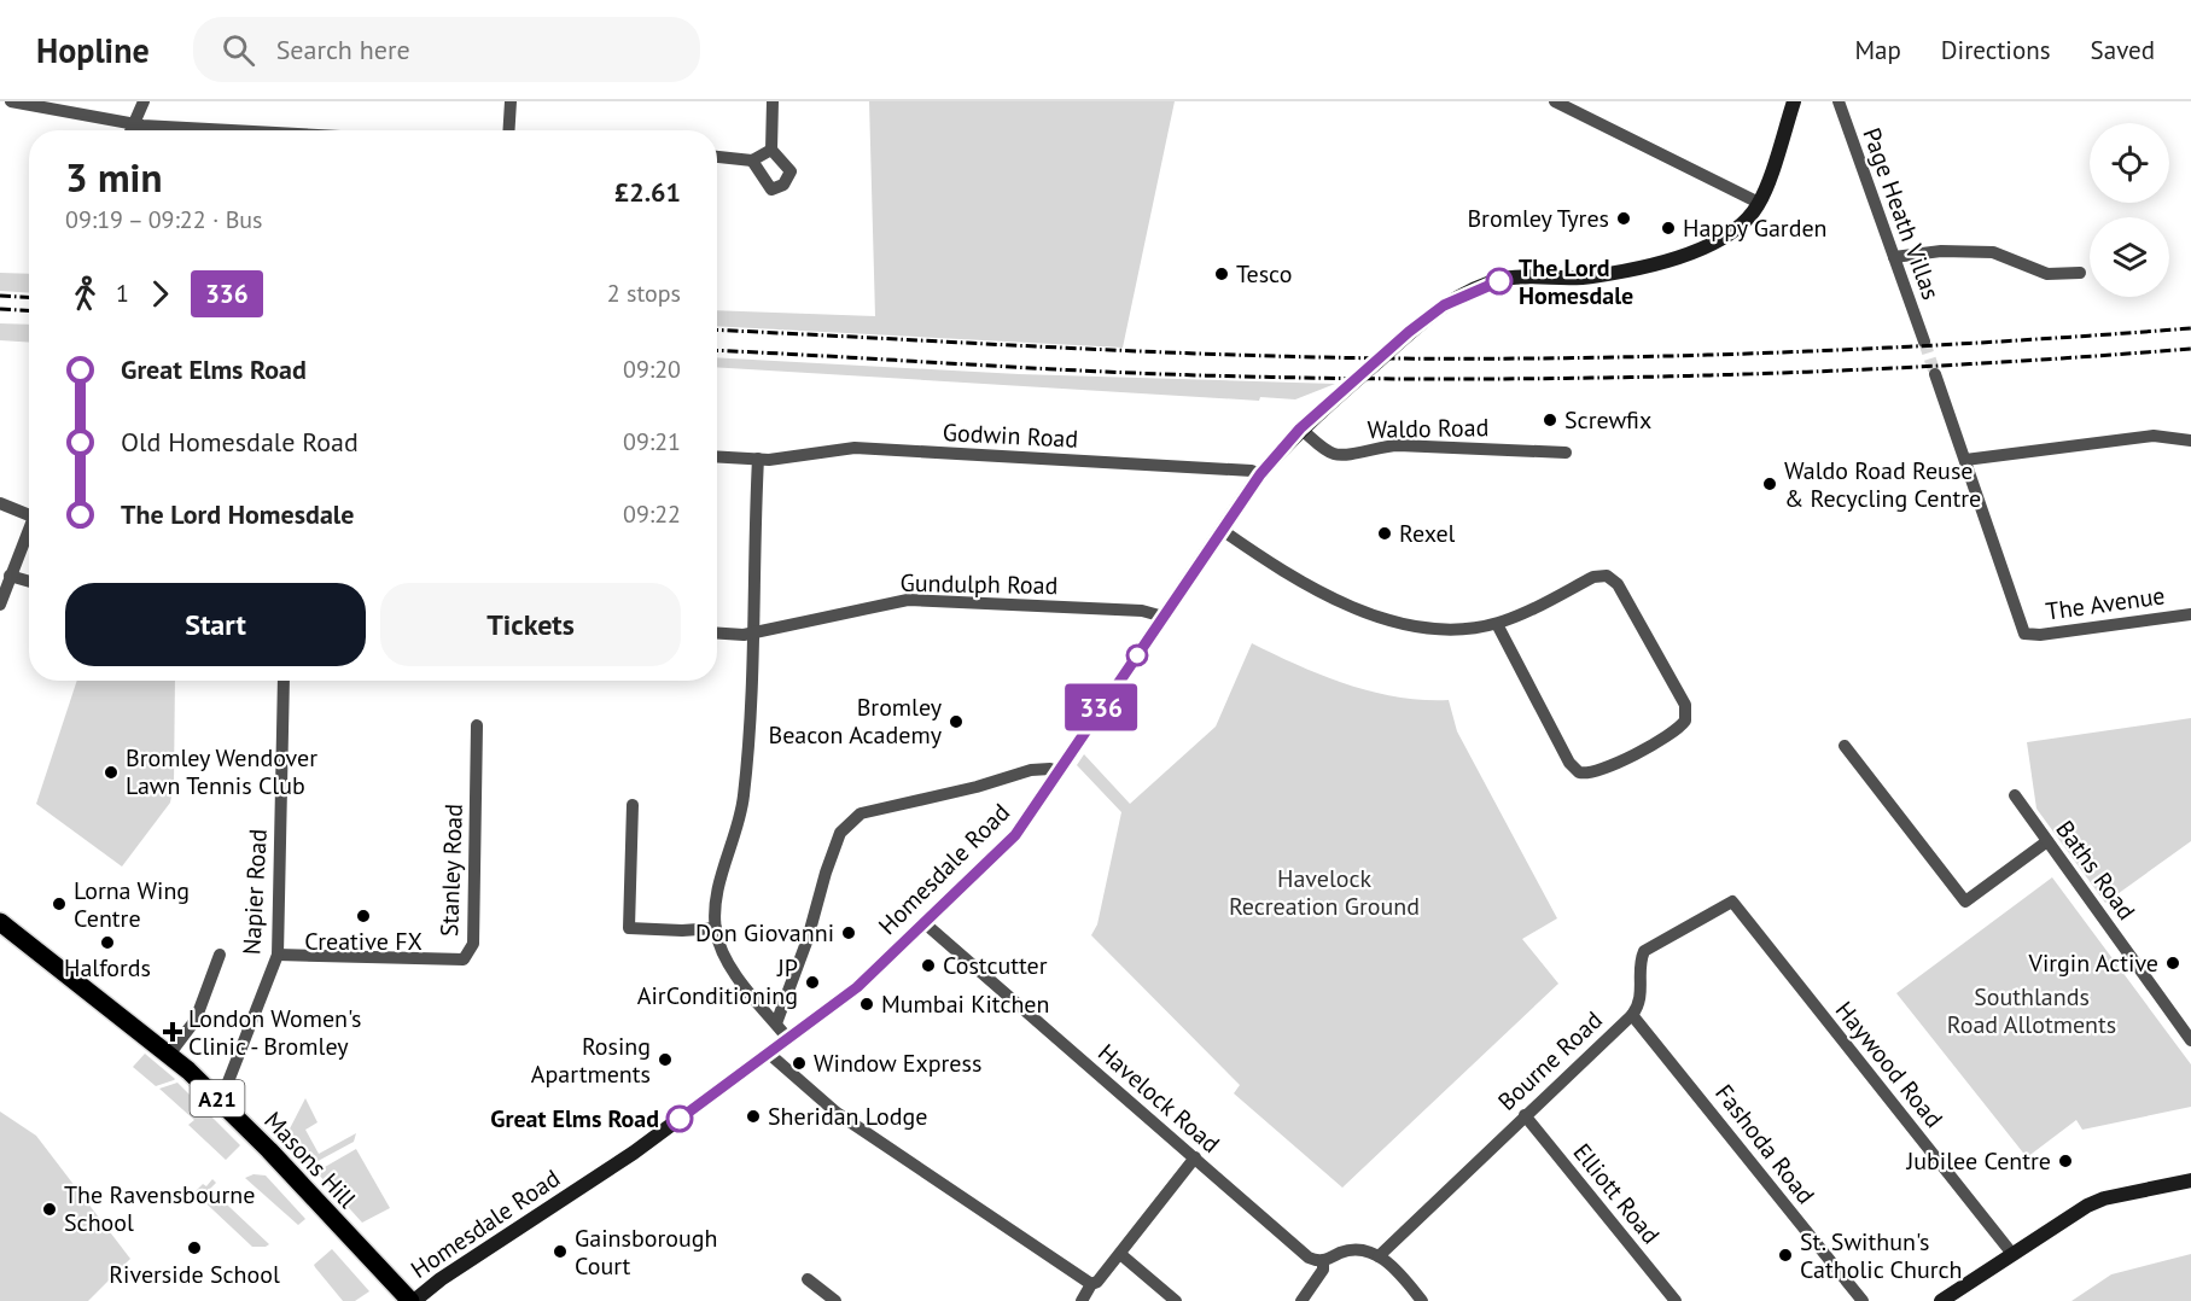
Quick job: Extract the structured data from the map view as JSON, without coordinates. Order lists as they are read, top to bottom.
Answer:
{
  "streets": {
    "main road": ["Homesdale Road", "A21", "Masons Hill"],
    "street": [
      "Page Heath Villas",
      "Waldo Road",
      "Godwin Road",
      "Gundulph Road",
      "The Avenue",
      "Stanley Road",
      "Baths Road",
      "Napier Road",
      "Bourne Road",
      "Haywood Road",
      "Havelock Road",
      "Fashoda Road",
      "Elliott Road"
    ]
  },
  "crossings": [
    ["Waldo Road", "Homesdale Road"],
    ["Godwin Road", "Homesdale Road"],
    ["Gundulph Road", "Homesdale Road"],
    ["Homesdale Road", "Havelock Road"],
    ["Homesdale Road", "Masons Hill"],
    ["Stanley Road", "Napier Road"],
    ["Napier Road", "Masons Hill"],
    ["Bourne Road", "Haywood Road"],
    ["Bourne Road", "Fashoda Road"],
    ["Bourne Road", "Elliott Road"]
  ],
  "parks": ["Havelock Recreation Ground", "Southlands Road Allotments"],
  "places": {
    "other": [
      "Bromley Tyres",
      "Happy Garden",
      "Tesco",
      "The Lord Homesdale",
      "Screwfix",
      "Waldo Road Reuse & Recycling Centre",
      "Rexel",
      "Bromley Beacon Academy",
      "Bromley Wendover Lawn Tennis Club",
      "Lorna Wing Centre",
      "Creative FX",
      "Don Giovanni",
      "Halfords",
      "Virgin Active",
      "Costcutter",
      "JP AirConditioning",
      "Mumbai Kitchen",
      "Rosing Apartments",
      "Window Express",
      "Sheridan Lodge",
      "Great Elms Road",
      "Jubilee Centre",
      "The Ravensbourne School",
      "Riverside School",
      "Gainsborough Court",
      "St. Swithun's Catholic Church"
    ],
    "health": ["London Women's Clinic - Bromley"]
  },
  "lines": ["bus line 336"],
  "page": {
    "header": "Hopline",
    "search": "Search here",
    "nav": ["Map", "Directions", "Saved"],
    "on_map": "336",
    "heading": ["3 min", "09:19 – 09:22 · Bus", "£2.61"],
    "legs": ["1", "336", "2 stops"],
    "list": [
      {
        "name": "Great Elms Road",
        "value": "09:20"
      },
      {
        "name": "Old Homesdale Road",
        "value": "09:21"
      },
      {
        "name": "The Lord Homesdale",
        "value": "09:22"
      }
    ],
    "buttons": ["Start", "Tickets"]
  }
}
